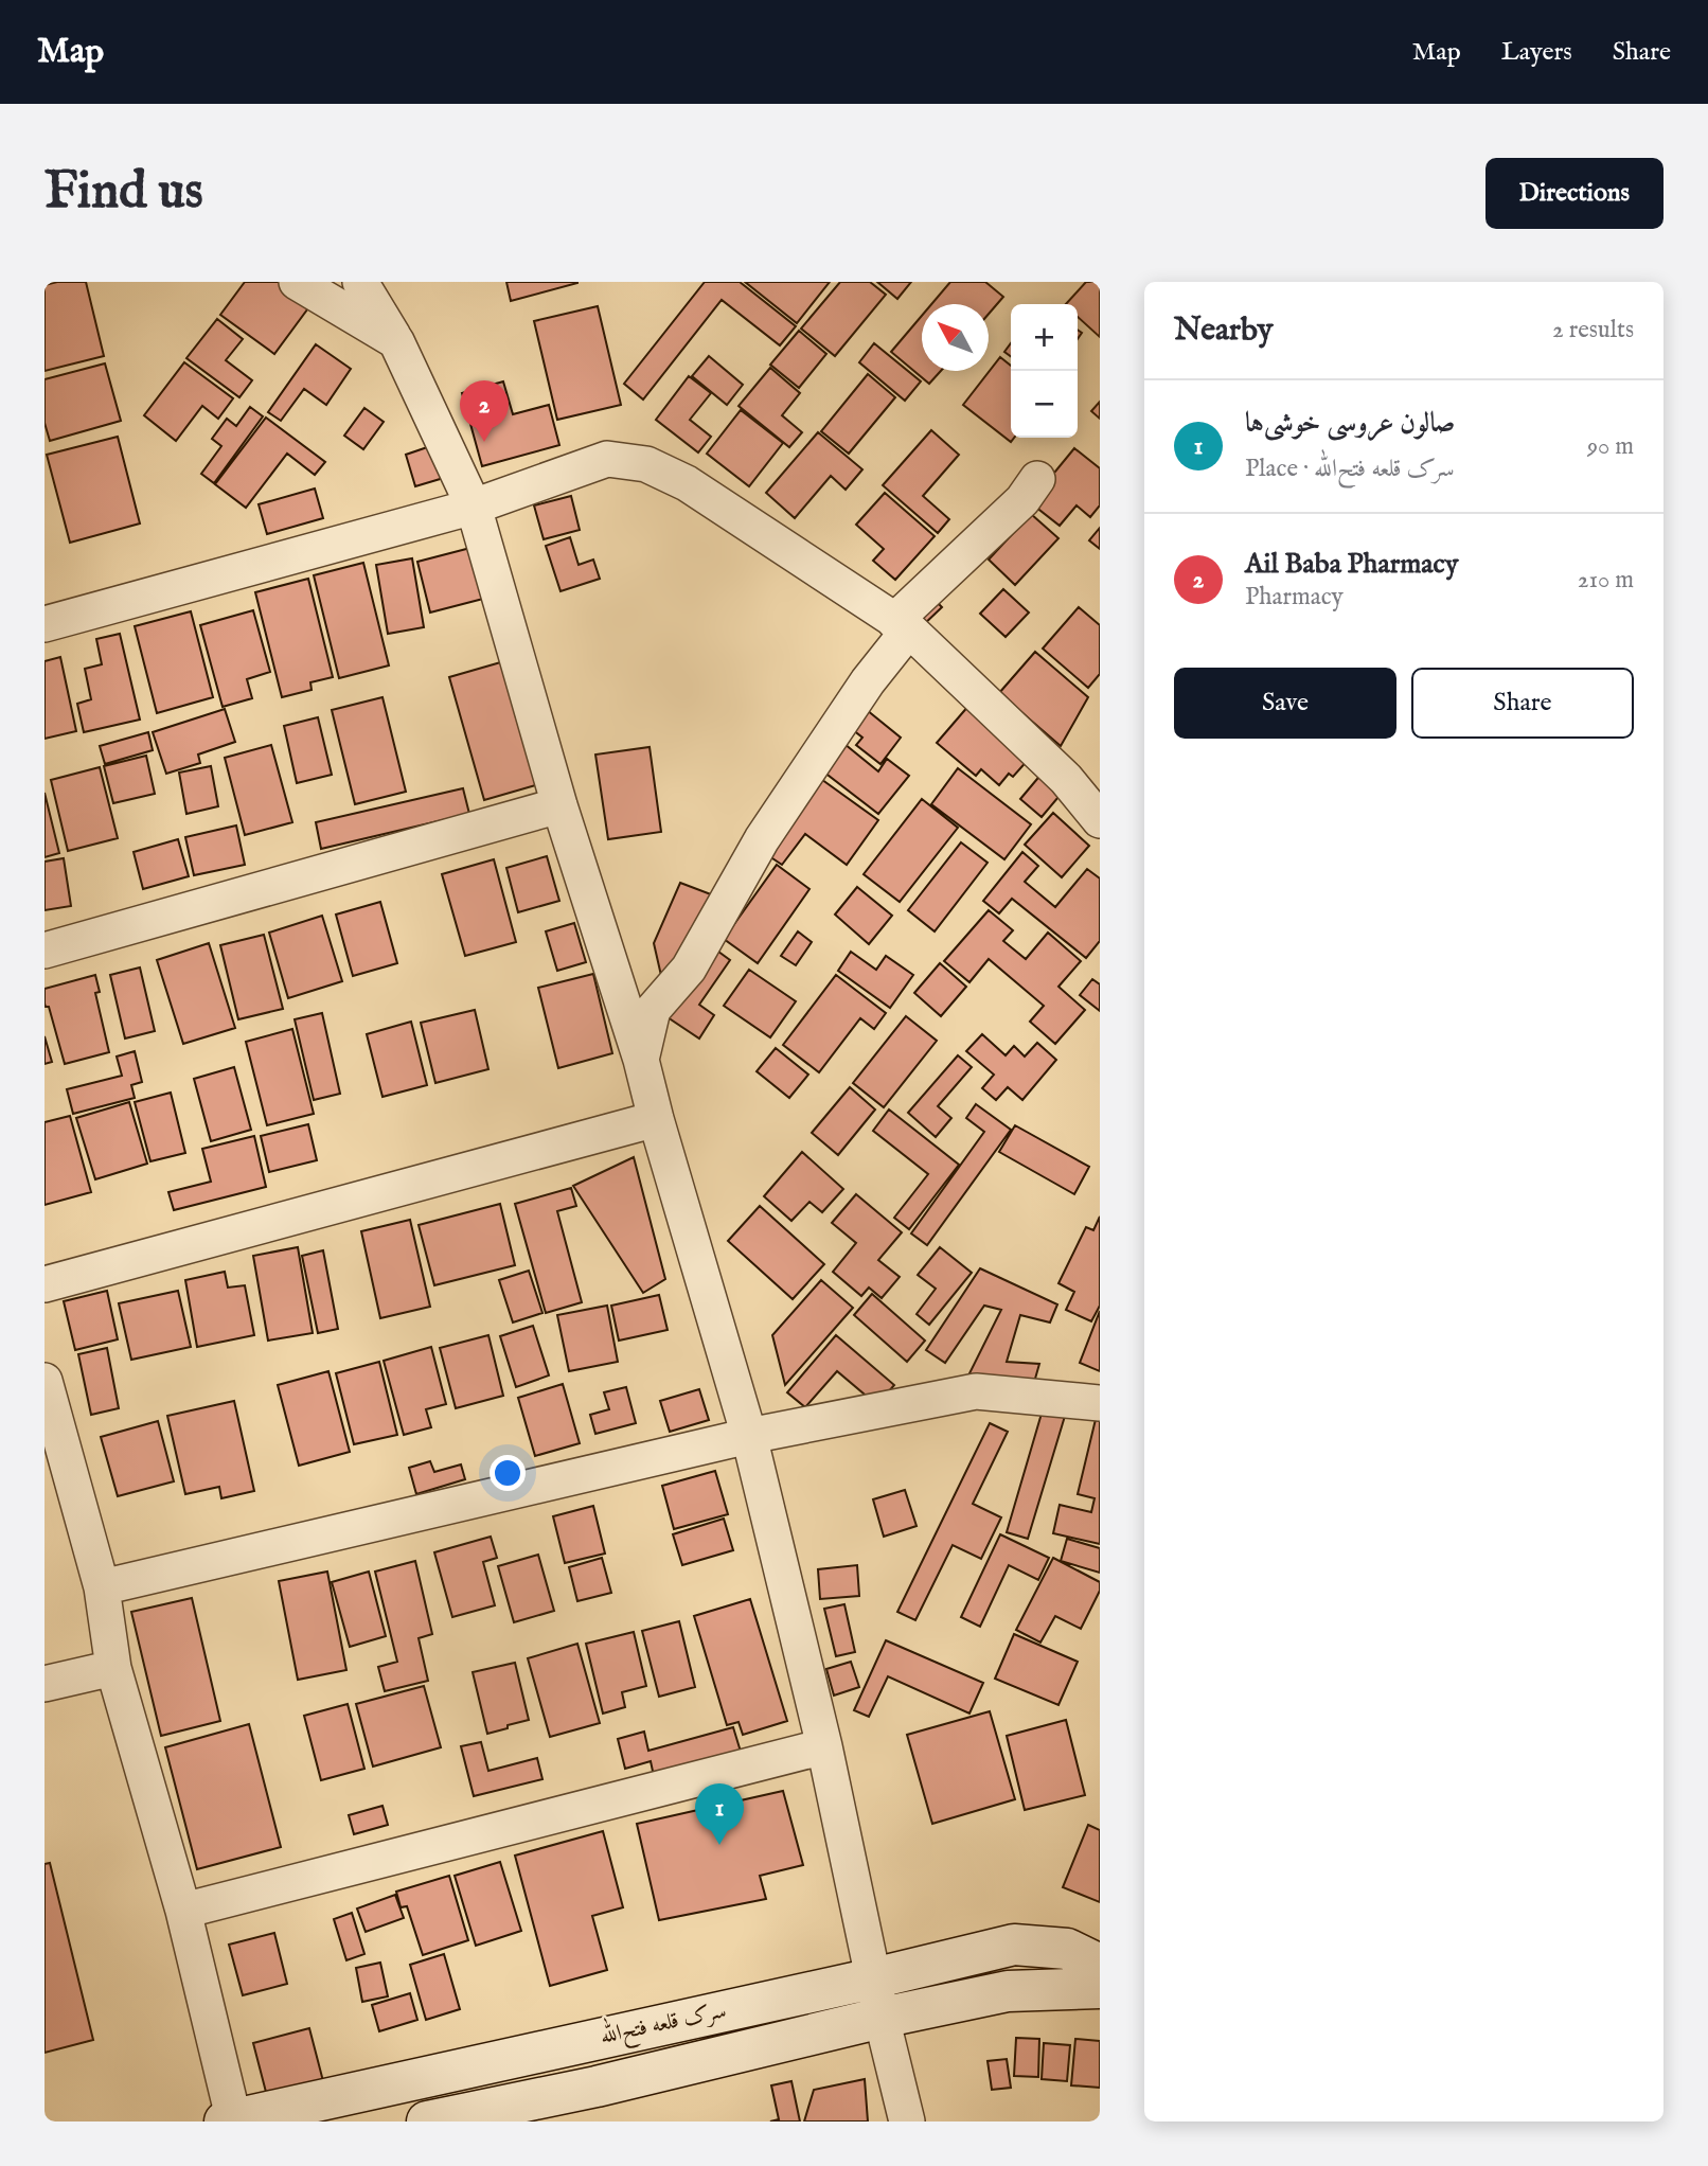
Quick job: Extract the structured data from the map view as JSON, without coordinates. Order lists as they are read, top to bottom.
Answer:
{
  "streets": {
    "main road": ["سرک قلعه فتح‌الله"]
  },
  "north": "top left",
  "page": {
    "header": "Map",
    "nav": ["Map", "Layers", "Share"],
    "buttons": [
      "Directions",
      ["Save", "Share"]
    ],
    "title": "Find us",
    "heading": ["Nearby", "2 results"],
    "map_buttons": ["+", "−"],
    "list": [
      {
        "mark": "1",
        "name": "صالون عروسی خوشی‌ها",
        "note": "Place · سرک قلعه فتح‌الله",
        "value": "90 m"
      },
      {
        "mark": "2",
        "name": "Ail Baba Pharmacy",
        "note": "Pharmacy",
        "value": "210 m"
      }
    ],
    "pins": ["2", "1"]
  }
}
